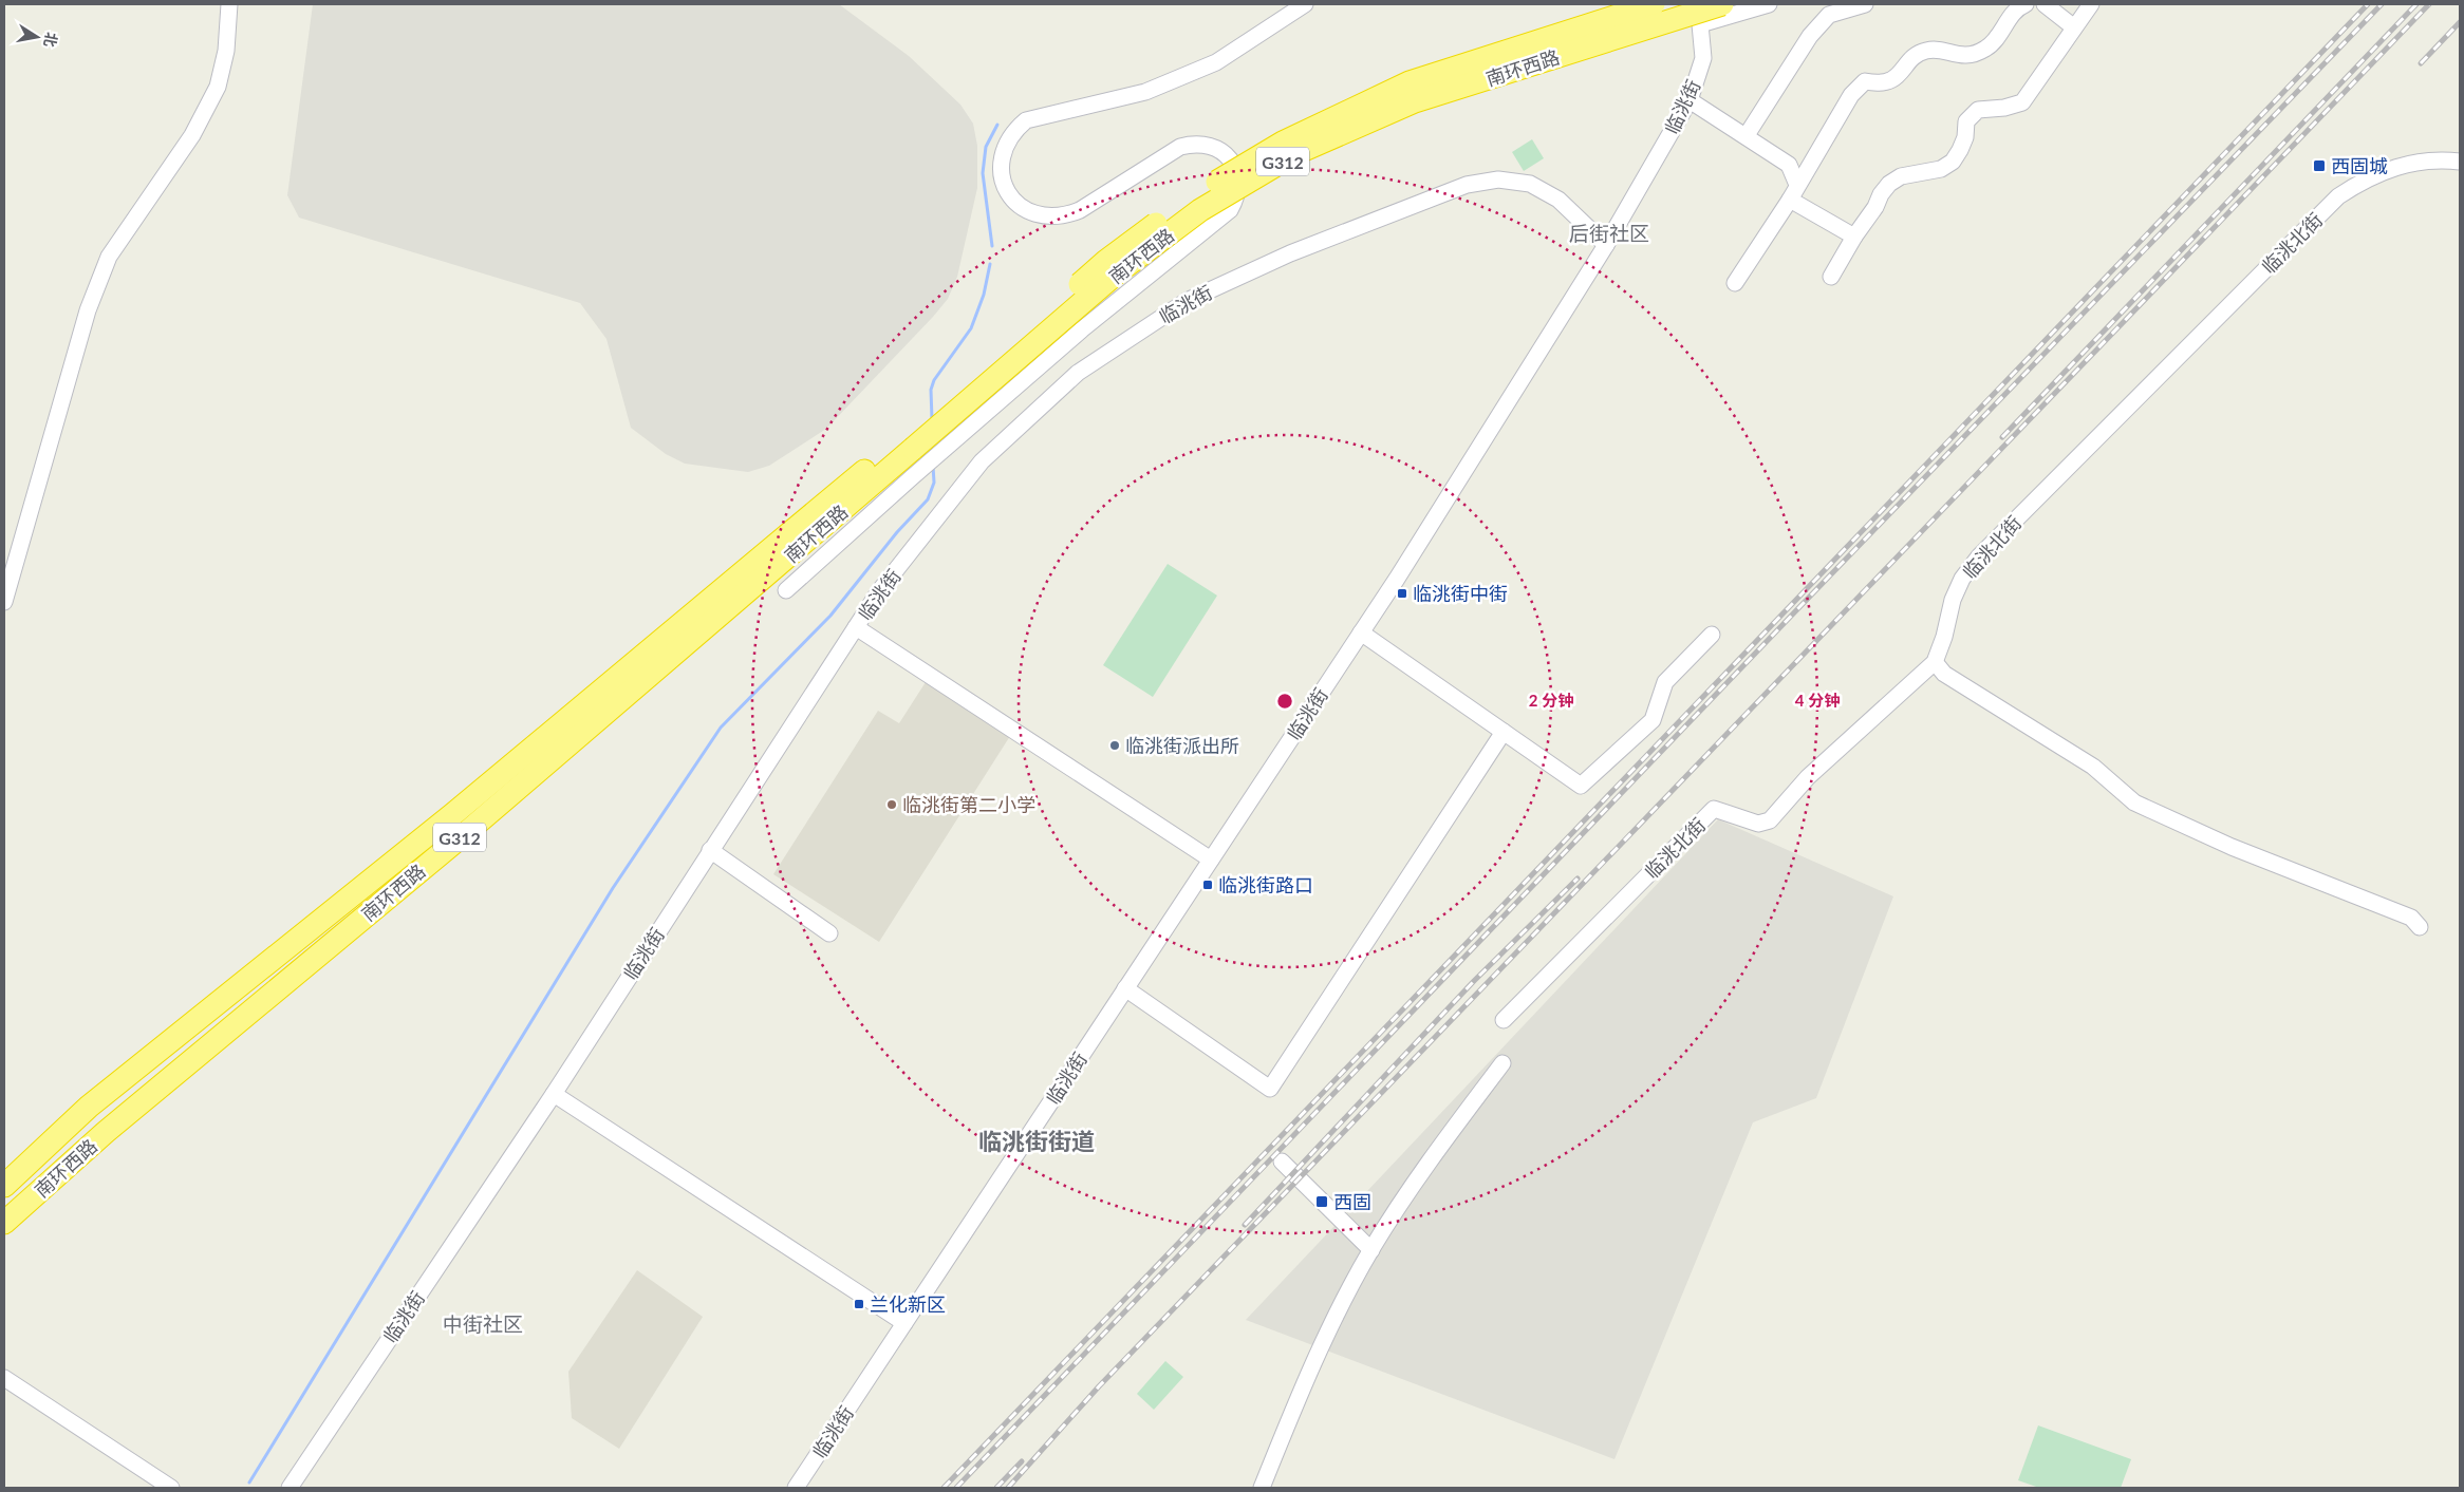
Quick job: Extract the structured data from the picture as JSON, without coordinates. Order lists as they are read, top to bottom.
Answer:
{
  "streets": {
    "highway": ["南环西路", "G312"],
    "street": ["临洮街", "临洮北街"]
  },
  "districts": ["后街社区", "临洮街街道", "中街社区"],
  "places": {
    "transit": [
      "西固城",
      "临洮街中街",
      "临洮街路口",
      "西固",
      "兰化新区"
    ],
    "other": ["临洮街派出所", "临洮街第二小学"]
  },
  "north": "right",
  "rings": ["2 分钟", "4 分钟"]
}
